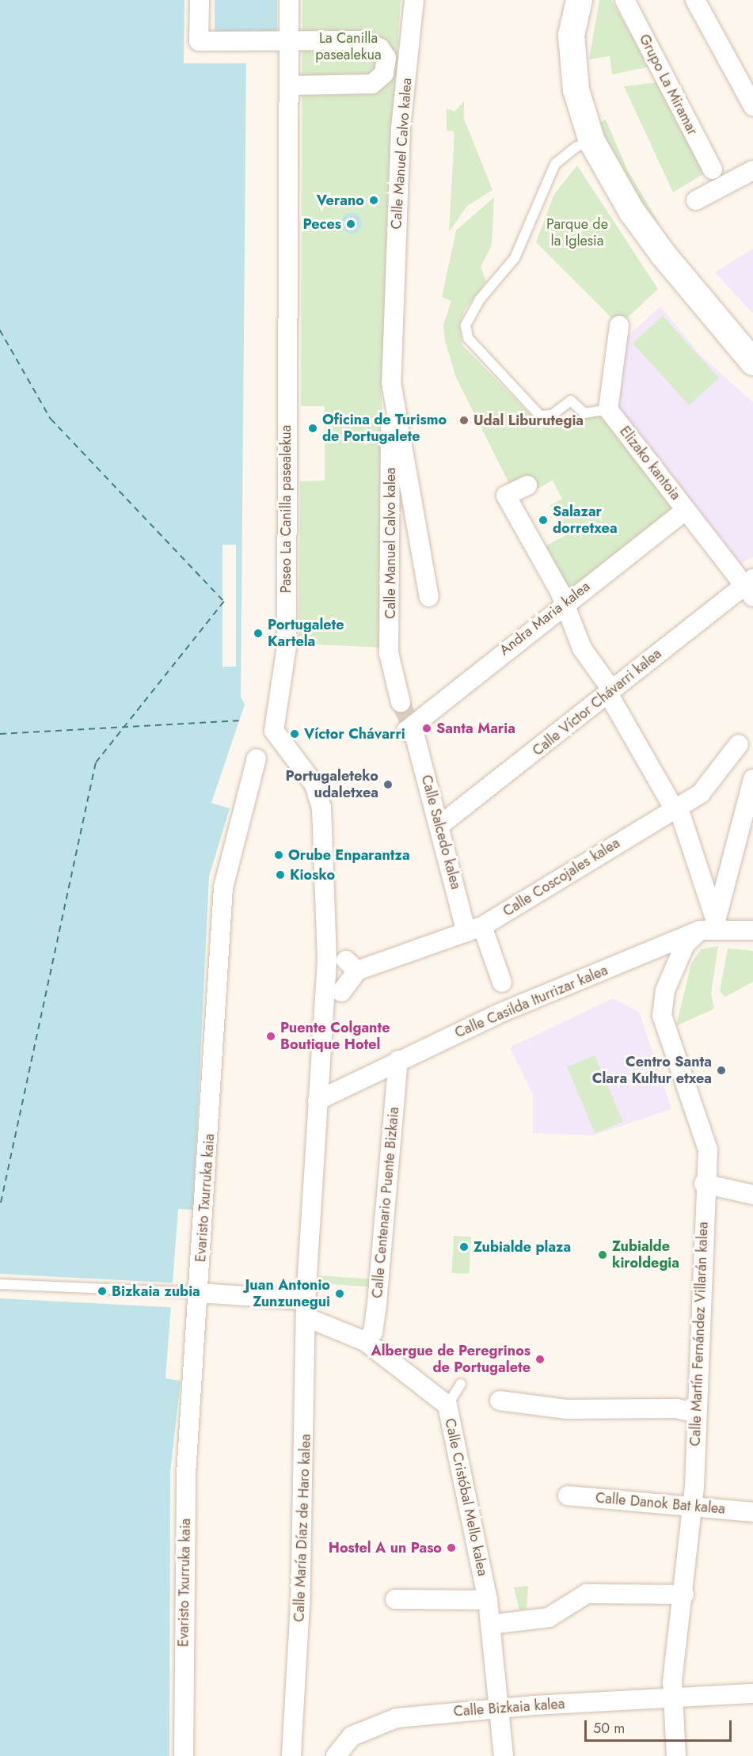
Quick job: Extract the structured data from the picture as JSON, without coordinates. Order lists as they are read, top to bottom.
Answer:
{
  "streets": {
    "street": [
      "Grupo La Miramar",
      "Calle Manuel Calvo kalea",
      "Elizako kantoia",
      "Paseo La Canilla pasealekua",
      "Andra Maria kalea",
      "Calle Víctor Chávarri kalea",
      "Calle Salcedo kalea",
      "Calle Coscojales kalea",
      "Calle Casilda Iturrizar kalea",
      "Evaristo Txurruka kaia",
      "Calle Centenario Puente Bizkaia",
      "Calle Martín Fernández Villarán kalea",
      "Calle Cristóbal Mello kalea",
      "Calle Danok Bat kalea",
      "Calle María Díaz de Haro kalea",
      "Calle Bizkaia kalea"
    ]
  },
  "crossings": [
    ["Elizako kantoia", "Andra Maria kalea"],
    ["Elizako kantoia", "Calle Víctor Chávarri kalea"],
    ["Paseo La Canilla pasealekua", "Calle María Díaz de Haro kalea"],
    ["Andra Maria kalea", "Calle Salcedo kalea"],
    ["Calle Víctor Chávarri kalea", "Calle Salcedo kalea"],
    ["Calle Salcedo kalea", "Calle Coscojales kalea"],
    ["Calle Casilda Iturrizar kalea", "Calle Centenario Puente Bizkaia"],
    ["Calle Casilda Iturrizar kalea", "Calle Martín Fernández Villarán kalea"],
    ["Calle Casilda Iturrizar kalea", "Calle María Díaz de Haro kalea"],
    ["Calle Centenario Puente Bizkaia", "Calle Cristóbal Mello kalea"],
    ["Calle Martín Fernández Villarán kalea", "Calle Danok Bat kalea"],
    ["Calle Martín Fernández Villarán kalea", "Calle Bizkaia kalea"],
    ["Calle Cristóbal Mello kalea", "Calle María Díaz de Haro kalea"],
    ["Calle Cristóbal Mello kalea", "Calle Bizkaia kalea"]
  ],
  "parks": ["La Canilla pasealekua", "Parque de la Iglesia"],
  "places": [
    "Verano",
    "Peces",
    "Udal Liburutegia",
    "Oficina de Turismo de Portugalete",
    "Salazar dorretxea",
    "Portugalete Kartela",
    "Santa Maria",
    "Víctor Chávarri",
    "Portugaleteko udaletxea",
    "Orube Enparantza",
    "Kiosko",
    "Puente Colgante Boutique Hotel",
    "Centro Santa Clara Kultur etxea",
    "Zubialde plaza",
    "Zubialde kiroldegia",
    "Bizkaia zubia",
    "Juan Antonio Zunzunegui",
    "Albergue de Peregrinos de Portugalete",
    "Hostel A un Paso"
  ],
  "scale_bar": "50 m"
}
